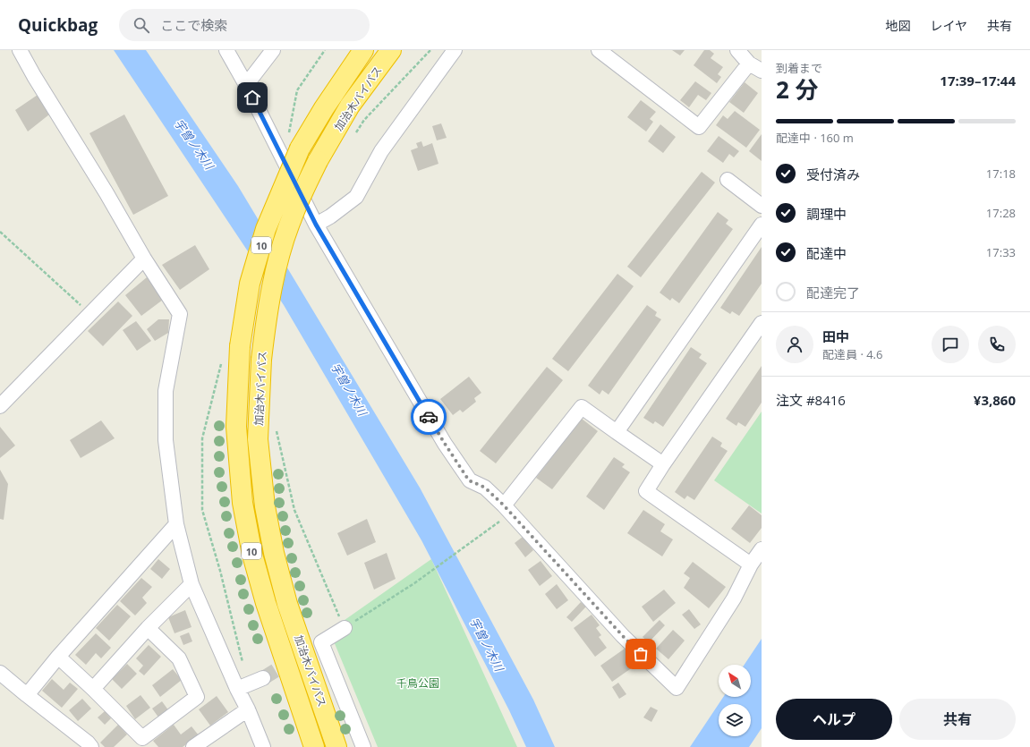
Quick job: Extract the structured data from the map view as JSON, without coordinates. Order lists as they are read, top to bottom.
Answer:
{
  "streets": {
    "highway": ["加治木バイパス", "10"]
  },
  "water": ["宇曽ノ木川"],
  "parks": ["千鳥公園"],
  "north": "top left",
  "page": {
    "header": "Quickbag",
    "search": "ここで検索",
    "nav": ["地図", "レイヤ", "共有"],
    "heading": ["2 分", "到着まで", "17:39–17:44"],
    "panel": [
      "田中",
      "配達員 · 4.6",
      "注文 #8416",
      "¥3,860"
    ],
    "bar": "配達中 · 160 m",
    "list": [
      ["受付済み", "17:18"],
      ["調理中", "17:28"],
      ["配達中", "17:33"],
      "配達完了"
    ],
    "buttons": ["ヘルプ", "共有"]
  }
}
